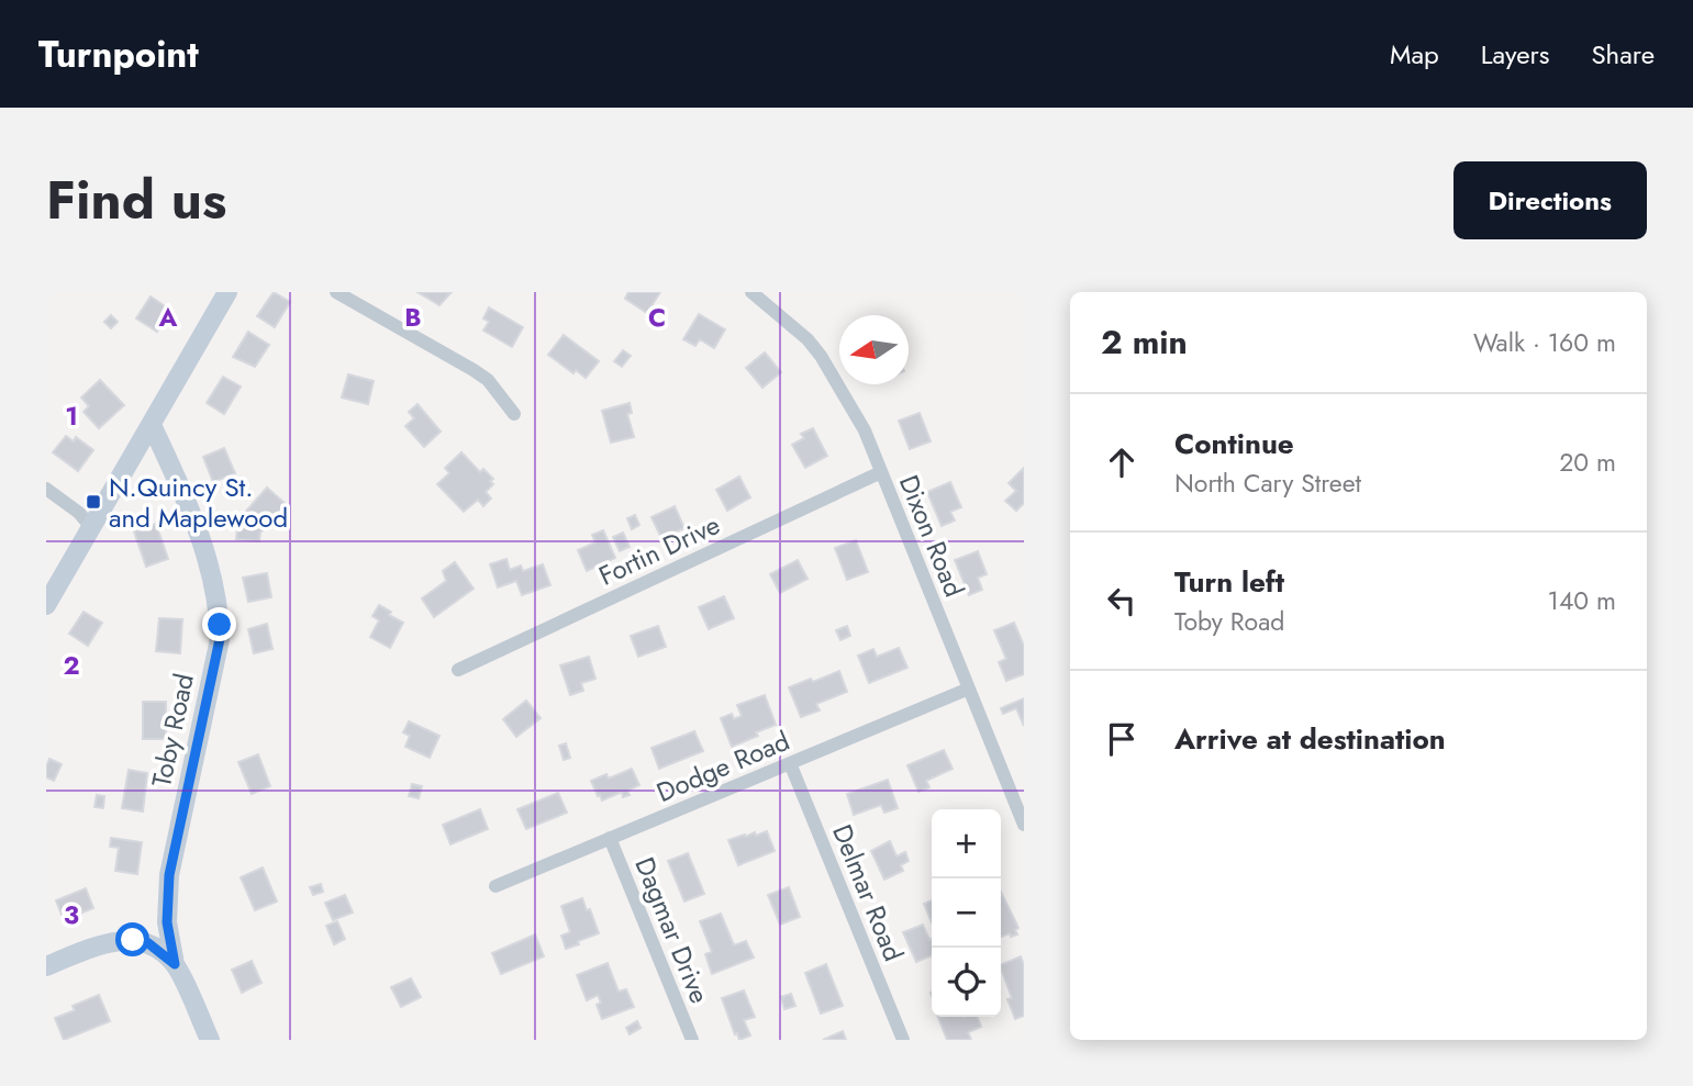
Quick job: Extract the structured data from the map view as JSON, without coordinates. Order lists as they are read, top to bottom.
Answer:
{
  "streets": {
    "main road": ["Toby Road"],
    "street": [
      "Dixon Road",
      "Fortin Drive",
      "Dodge Road",
      "Delmar Road",
      "Dagmar Drive"
    ]
  },
  "crossings": [
    ["Dixon Road", "Fortin Drive"],
    ["Dixon Road", "Dodge Road"],
    ["Dodge Road", "Delmar Road"],
    ["Dodge Road", "Dagmar Drive"]
  ],
  "places": {
    "transit": ["N.Quincy St. and Maplewood"]
  },
  "north": "left",
  "page": {
    "header": "Turnpoint",
    "nav": ["Map", "Layers", "Share"],
    "title": "Find us",
    "buttons": "Directions",
    "heading": ["2 min", "Walk · 160 m"],
    "list": [
      ["Continue", "North Cary Street", "20 m"],
      ["Turn left", "Toby Road", "140 m"],
      "Arrive at destination"
    ],
    "map_buttons": ["+", "−"]
  },
  "grid": {
    "columns": ["A", "B", "C"],
    "rows": ["1", "2", "3"]
  }
}
